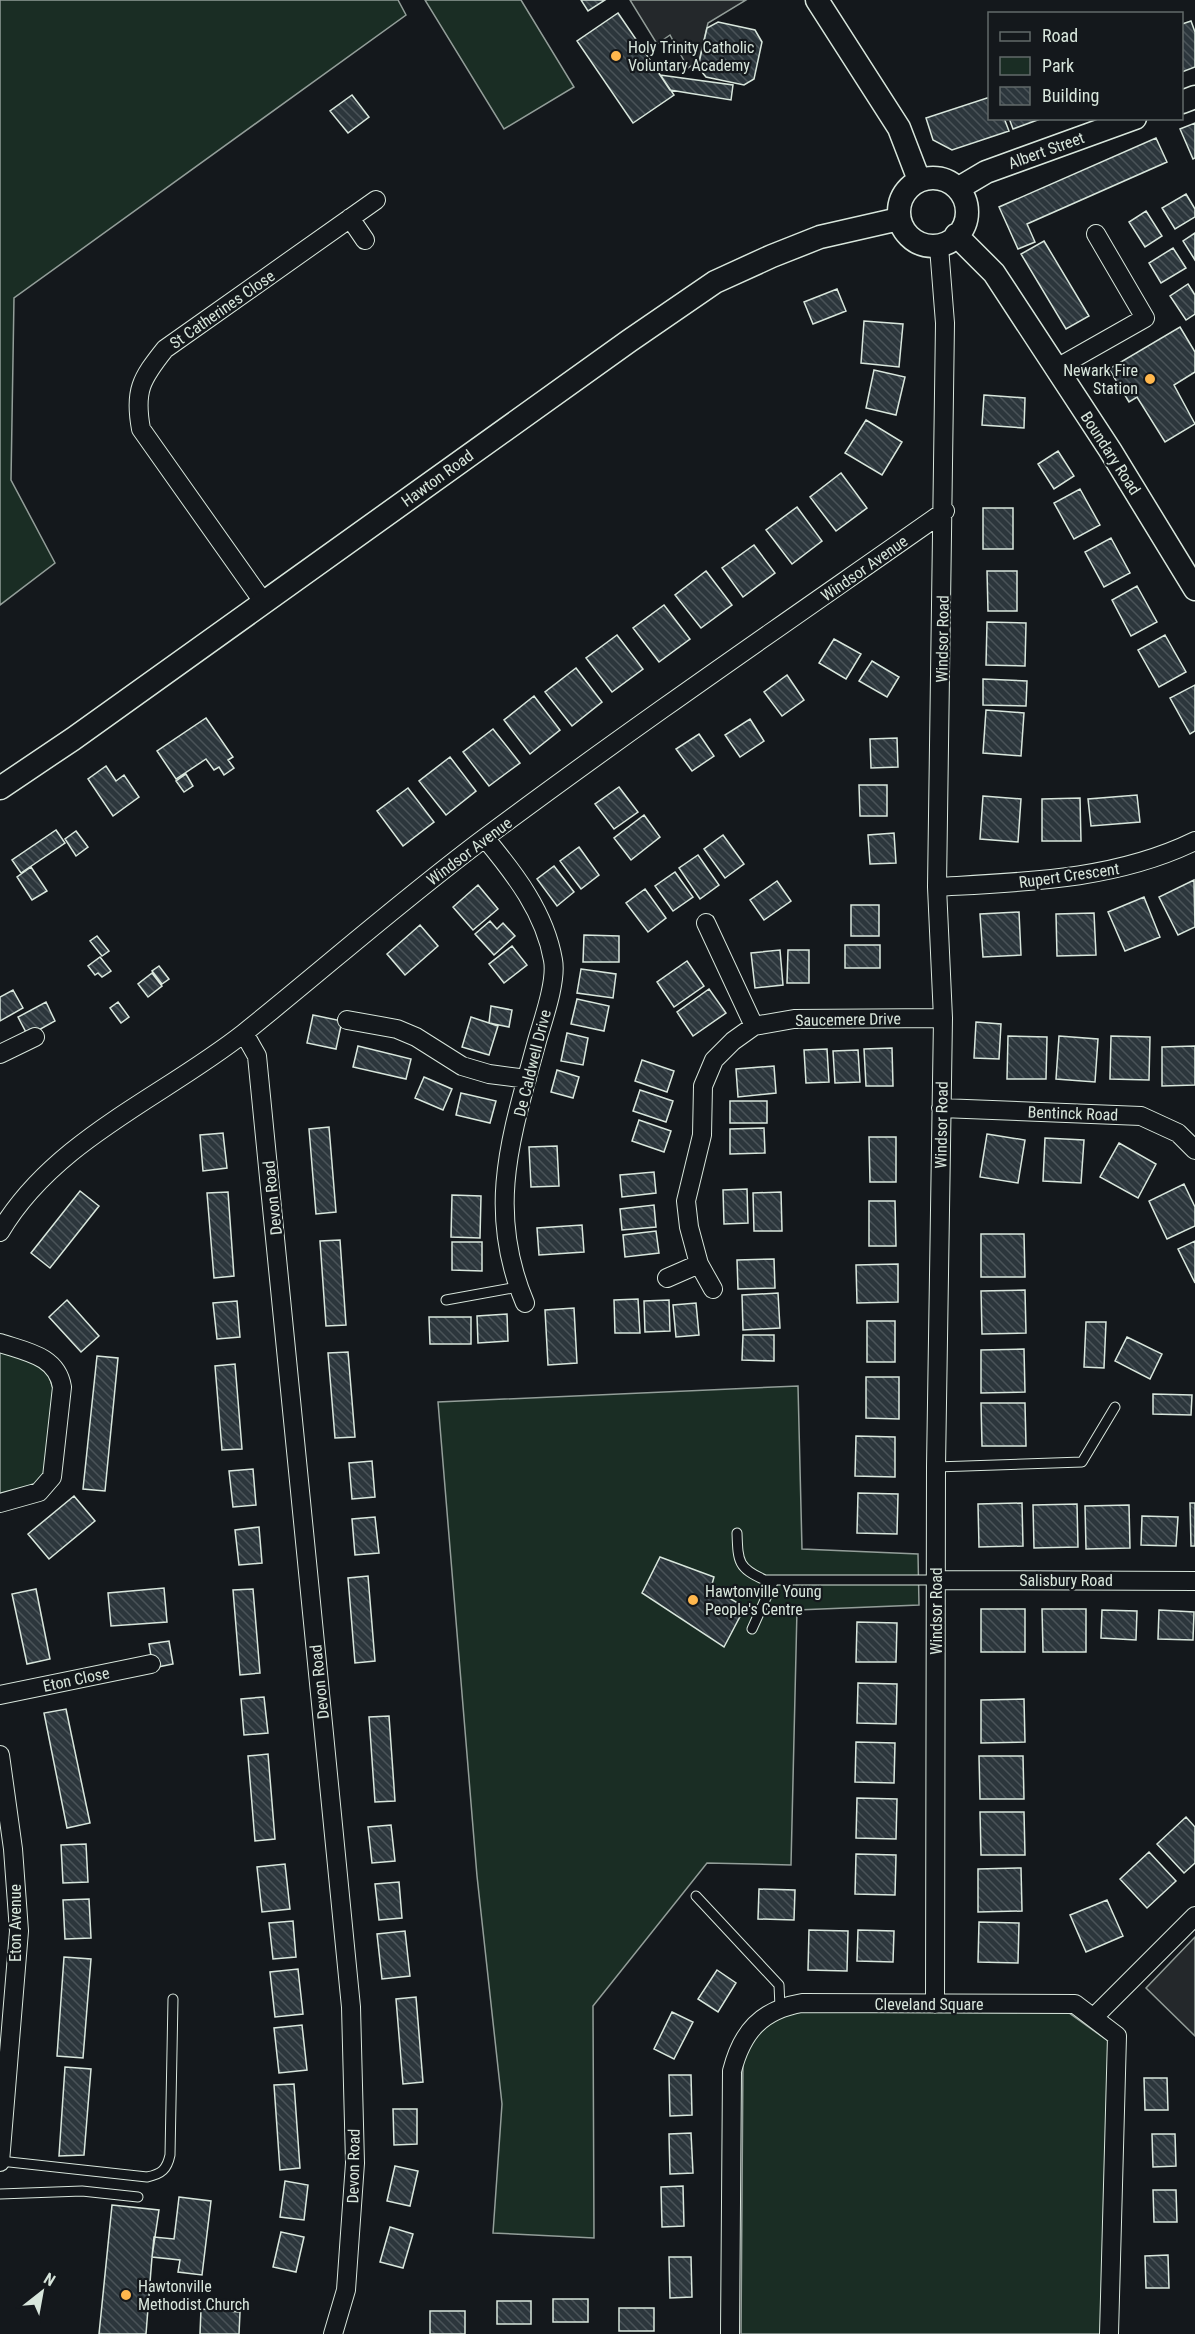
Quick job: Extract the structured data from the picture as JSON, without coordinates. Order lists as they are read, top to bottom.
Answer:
{
  "streets": {
    "street": [
      "Albert Street",
      "St Catherines Close",
      "Boundary Road",
      "Hawton Road",
      "Windsor Avenue",
      "Windsor Road",
      "Rupert Crescent",
      "Saucemere Drive",
      "De Caldwell Drive",
      "Bentinck Road",
      "Devon Road",
      "Salisbury Road",
      "Eton Close",
      "Eton Avenue",
      "Cleveland Square"
    ]
  },
  "crossings": [
    ["Albert Street", "Boundary Road"],
    ["Albert Street", "Hawton Road"],
    ["Albert Street", "Windsor Road"],
    ["St Catherines Close", "Hawton Road"],
    ["Boundary Road", "Hawton Road"],
    ["Boundary Road", "Windsor Road"],
    ["Hawton Road", "Windsor Road"],
    ["Windsor Avenue", "Windsor Road"],
    ["Windsor Avenue", "De Caldwell Drive"],
    ["Windsor Avenue", "Devon Road"],
    ["Windsor Road", "Rupert Crescent"],
    ["Windsor Road", "Saucemere Drive"],
    ["Windsor Road", "Bentinck Road"],
    ["Windsor Road", "Salisbury Road"],
    ["Windsor Road", "Cleveland Square"]
  ],
  "places": [
    "Holy Trinity Catholic Voluntary Academy",
    "Newark Fire Station",
    "Hawtonville Young People's Centre",
    "Hawtonville Methodist Church"
  ],
  "legend": ["Road", "Park", "Building"],
  "north": "top right"
}
